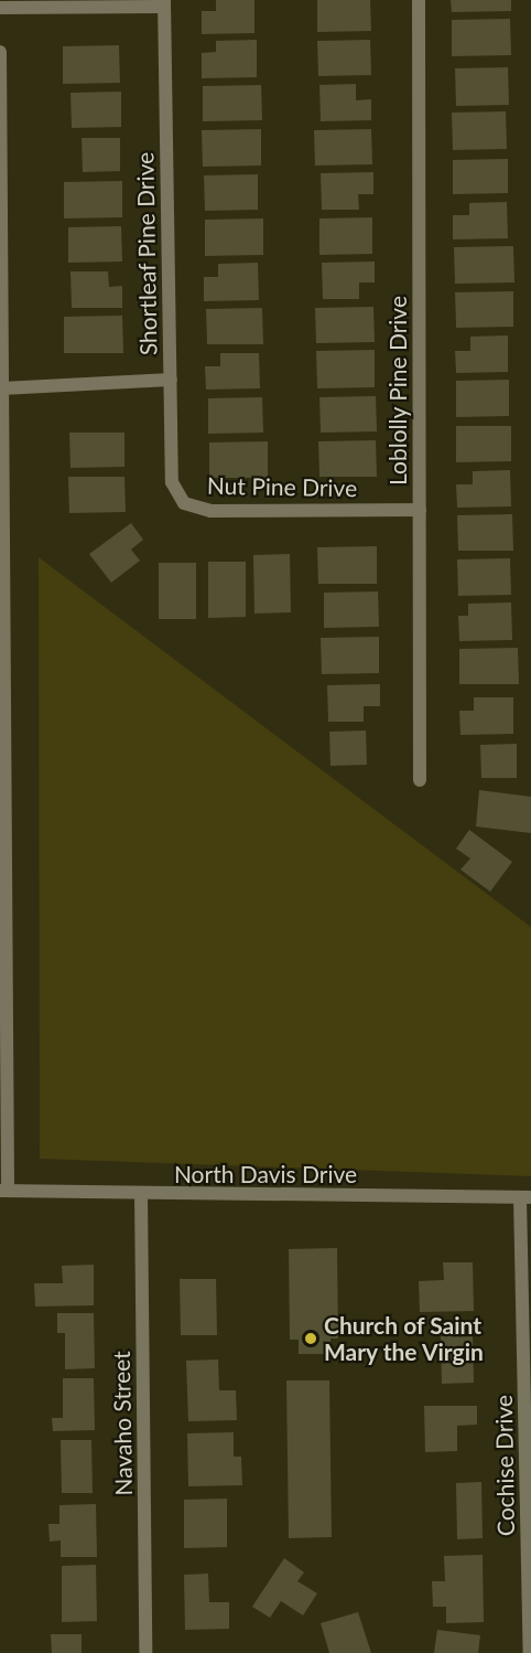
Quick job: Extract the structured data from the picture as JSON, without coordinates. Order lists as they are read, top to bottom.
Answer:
{
  "streets": {
    "street": [
      "Shortleaf Pine Drive",
      "Loblolly Pine Drive",
      "Nut Pine Drive",
      "North Davis Drive",
      "Navaho Street",
      "Cochise Drive"
    ]
  },
  "crossings": [
    ["Shortleaf Pine Drive", "Nut Pine Drive"],
    ["Loblolly Pine Drive", "Nut Pine Drive"],
    ["North Davis Drive", "Navaho Street"],
    ["North Davis Drive", "Cochise Drive"]
  ],
  "places": ["Church of Saint Mary the Virgin"]
}
